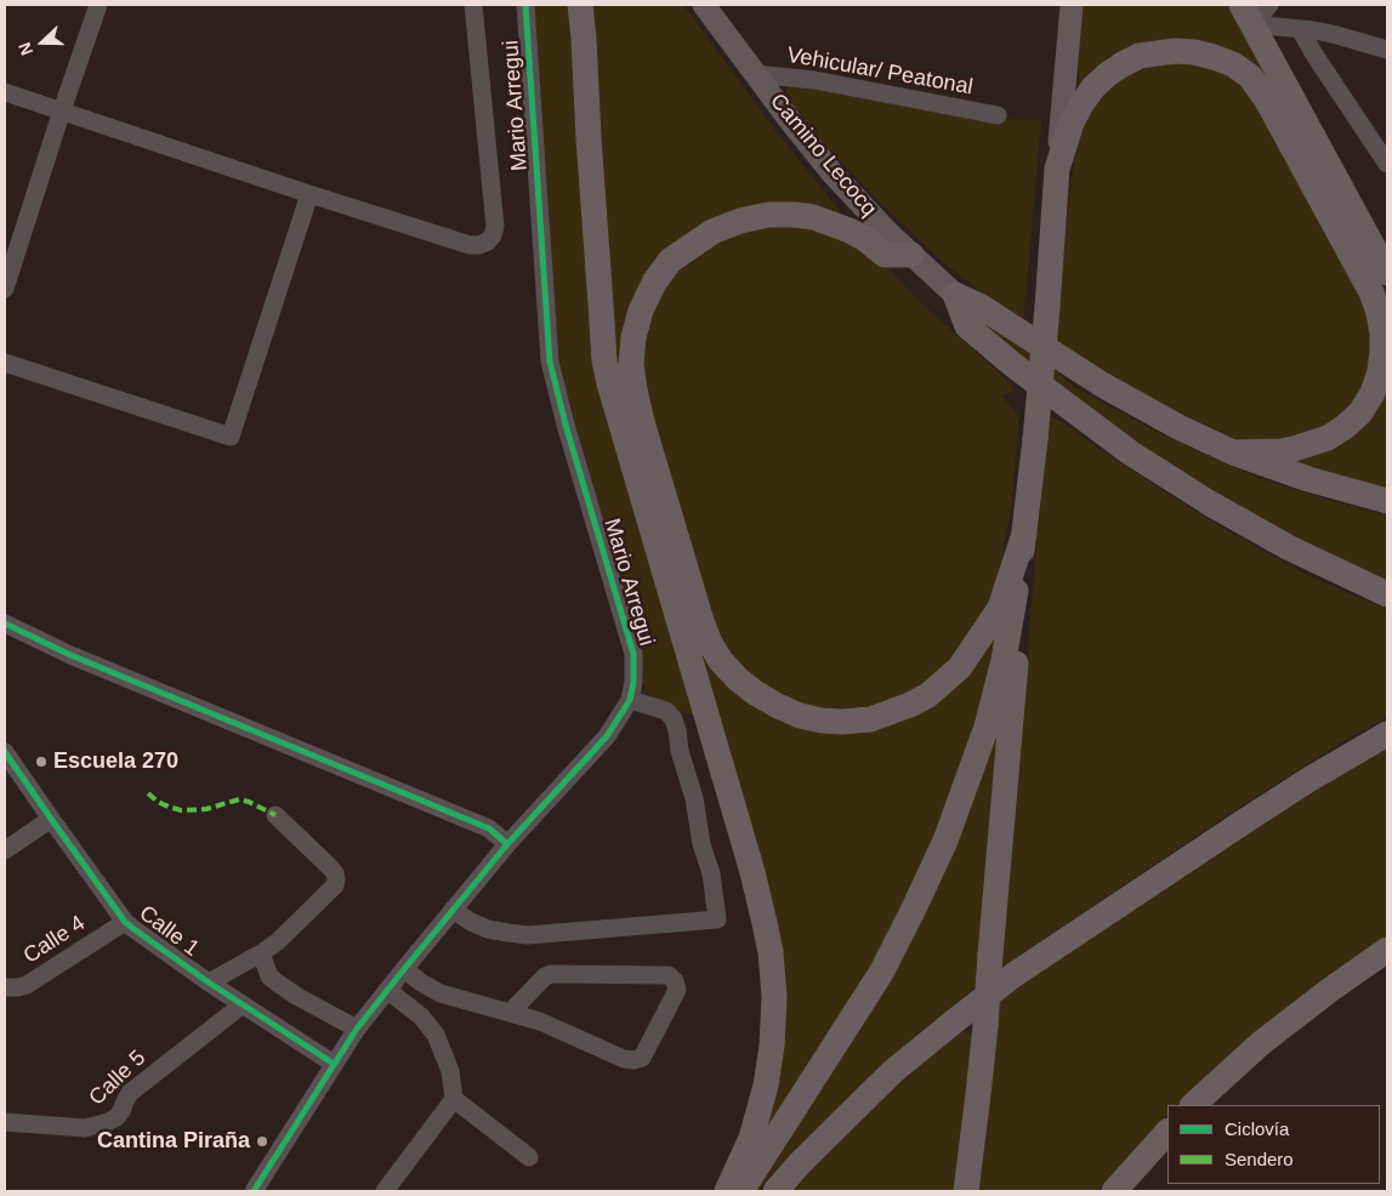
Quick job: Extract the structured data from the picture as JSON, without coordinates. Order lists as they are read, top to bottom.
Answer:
{
  "streets": {
    "main road": ["Camino Lecocq"],
    "street": [
      "Vehicular/ Peatonal",
      "Mario Arregui",
      "Calle 1",
      "Calle 4",
      "Calle 5"
    ]
  },
  "crossings": [
    ["Vehicular/ Peatonal", "Camino Lecocq"],
    ["Mario Arregui", "Calle 1"],
    ["Calle 1", "Calle 4"],
    ["Calle 1", "Calle 5"]
  ],
  "places": ["Escuela 270", "Cantina Piraña"],
  "legend": ["Ciclovía", "Sendero"],
  "north": "left"
}
